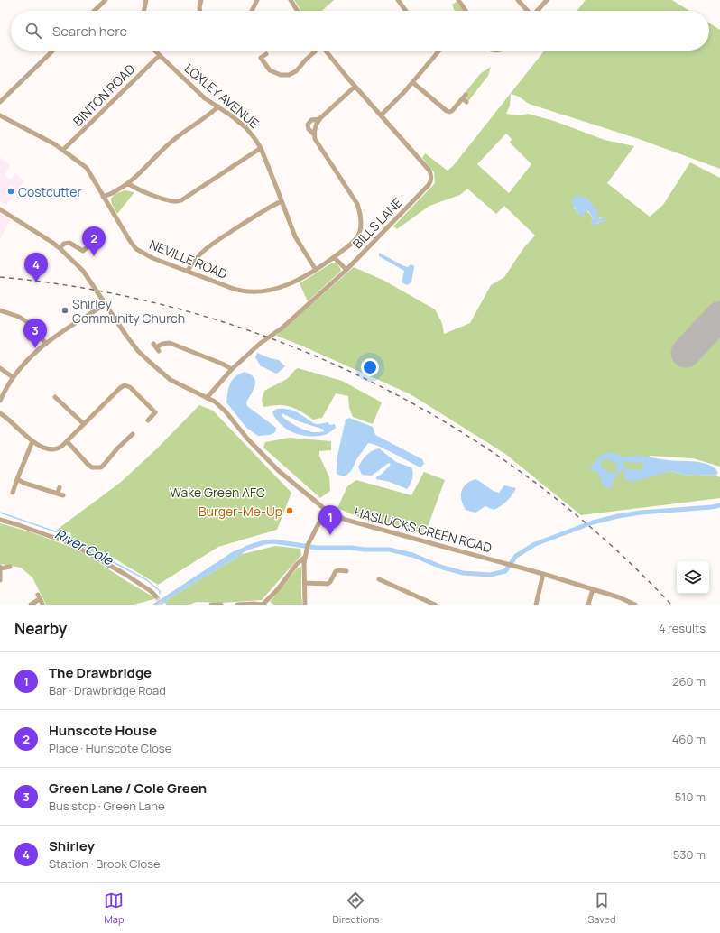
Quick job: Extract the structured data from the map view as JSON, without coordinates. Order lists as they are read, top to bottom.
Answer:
{
  "streets": {
    "street": [
      "BINTON ROAD",
      "LOXLEY AVENUE",
      "BILLS LANE",
      "NEVILLE ROAD",
      "HASLUCKS GREEN ROAD"
    ]
  },
  "crossings": [
    ["BINTON ROAD", "LOXLEY AVENUE"],
    ["BINTON ROAD", "NEVILLE ROAD"],
    ["LOXLEY AVENUE", "NEVILLE ROAD"],
    ["BILLS LANE", "NEVILLE ROAD"],
    ["BILLS LANE", "HASLUCKS GREEN ROAD"]
  ],
  "water": ["River Cole"],
  "parks": ["Wake Green AFC"],
  "places": ["Costcutter", "Shirley Community Church", "Burger-Me-Up"],
  "page": {
    "search": "Search here",
    "pins": [
      "2",
      "4",
      "3",
      "1"
    ],
    "heading": ["Nearby", "4 results"],
    "list": [
      {
        "mark": "1",
        "name": "The Drawbridge",
        "note": "Bar · Drawbridge Road",
        "value": "260 m"
      },
      {
        "mark": "2",
        "name": "Hunscote House",
        "note": "Place · Hunscote Close",
        "value": "460 m"
      },
      {
        "mark": "3",
        "name": "Green Lane / Cole Green",
        "note": "Bus stop · Green Lane",
        "value": "510 m"
      },
      {
        "mark": "4",
        "name": "Shirley",
        "note": "Station · Brook Close",
        "value": "530 m"
      }
    ],
    "nav": ["Map", "Directions", "Saved"]
  }
}
